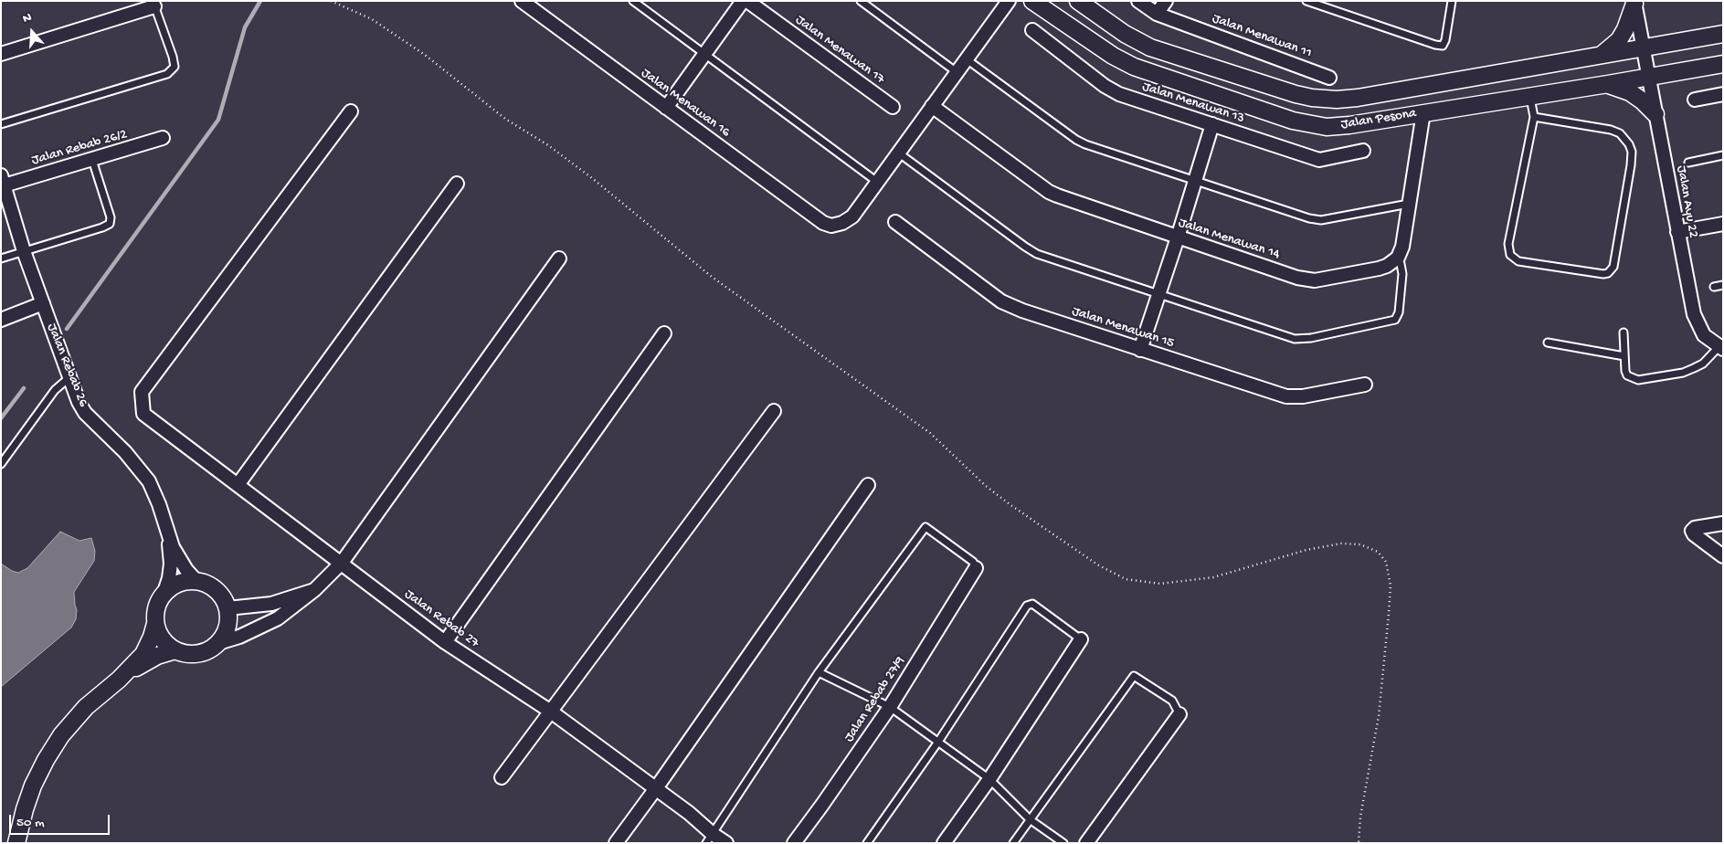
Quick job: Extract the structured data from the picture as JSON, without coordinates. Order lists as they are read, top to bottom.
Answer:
{
  "streets": {
    "street": [
      "Jalan Menawan 11",
      "Jalan Menawan 17",
      "Jalan Menawan 16",
      "Jalan Menawan 13",
      "Jalan Pesona",
      "Jalan Rebab 26/2",
      "Jalan Ayu 22",
      "Jalan Menawan 14",
      "Jalan Menawan 15",
      "Jalan Rebab 26",
      "Jalan Rebab 27",
      "Jalan Rebab 27/9"
    ]
  },
  "crossings": [
    ["Jalan Pesona", "Jalan Ayu 22"],
    ["Jalan Rebab 26/2", "Jalan Rebab 26"]
  ],
  "scale_bar": "50 m",
  "north": "top"
}
